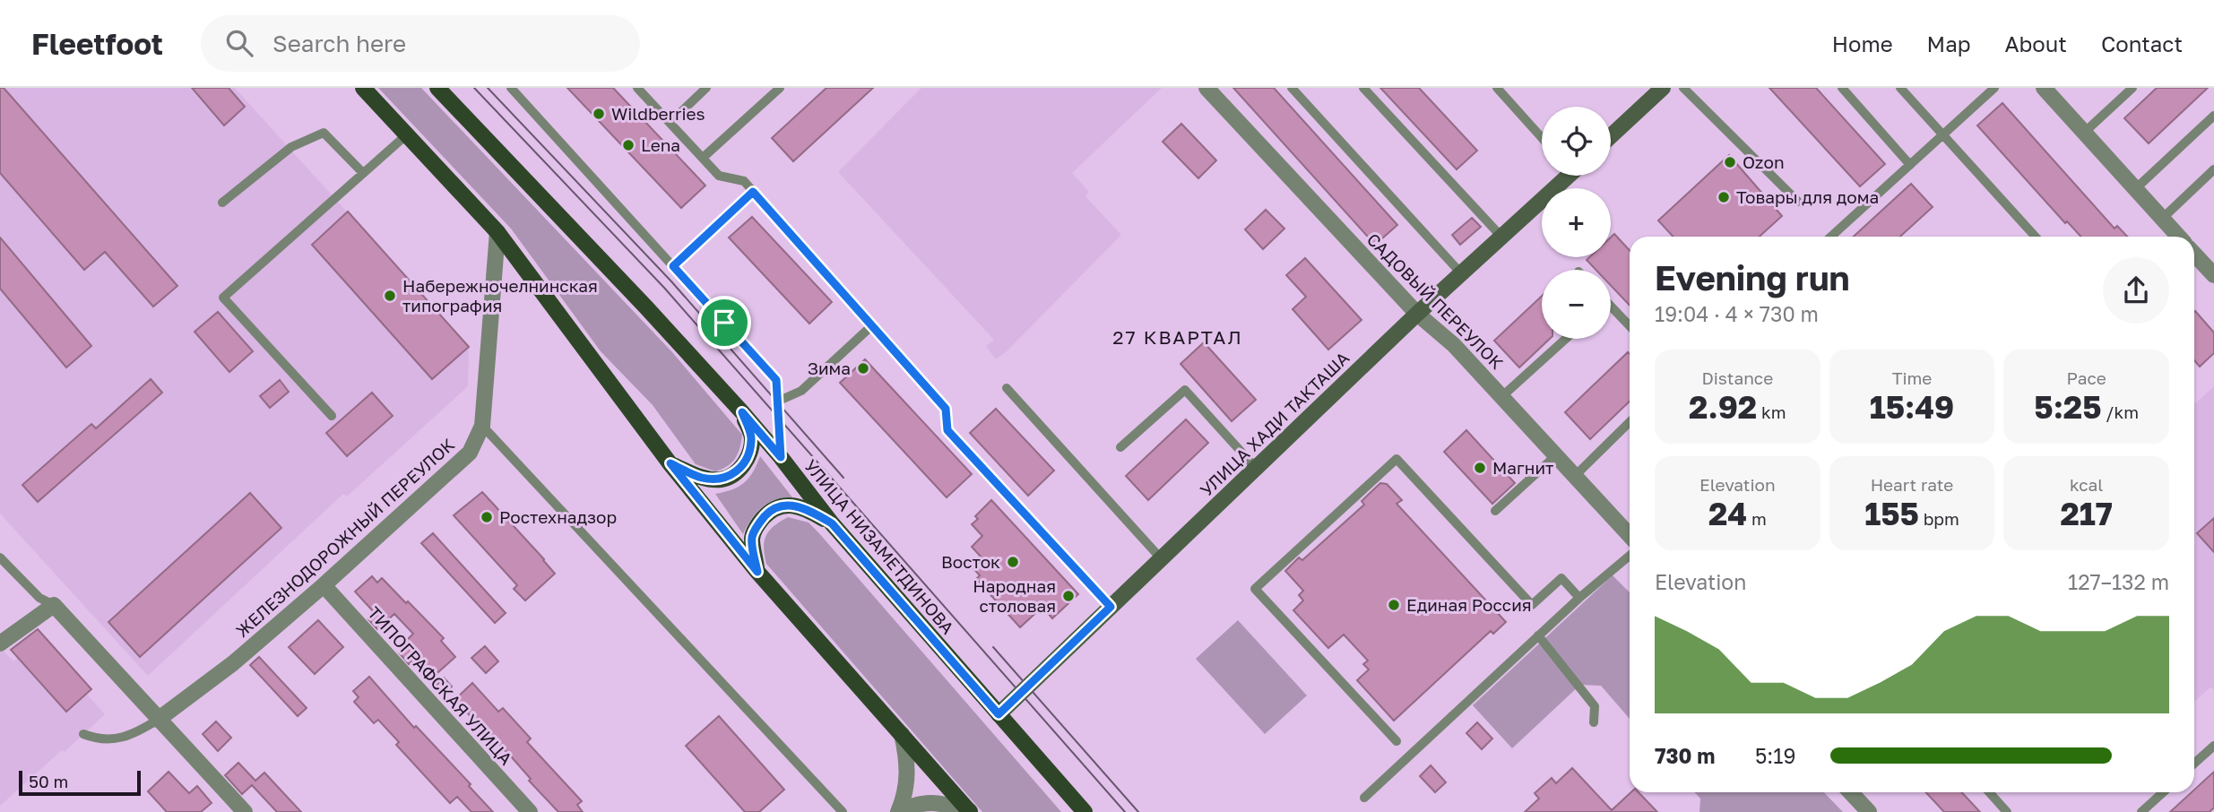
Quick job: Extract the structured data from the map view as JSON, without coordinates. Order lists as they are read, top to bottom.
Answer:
{
  "streets": {
    "main road": ["УЛИЦА ХАДИ ТАКТАША", "УЛИЦА НИЗАМЕТДИНОВА"],
    "street": ["САДОВЫЙ ПЕРЕУЛОК", "ЖЕЛЕЗНОДОРОЖНЫЙ ПЕРЕУЛОК", "ТИПОГРАФСКАЯ УЛИЦА"]
  },
  "crossings": [
    ["САДОВЫЙ ПЕРЕУЛОК", "УЛИЦА ХАДИ ТАКТАША"],
    ["УЛИЦА ХАДИ ТАКТАША", "УЛИЦА НИЗАМЕТДИНОВА"],
    ["ЖЕЛЕЗНОДОРОЖНЫЙ ПЕРЕУЛОК", "ТИПОГРАФСКАЯ УЛИЦА"]
  ],
  "districts": ["27 КВАРТАЛ"],
  "places": [
    "Wildberries",
    "Lena",
    "Ozon",
    "Товары для дома",
    "Набережночелнинская типография",
    "Зима",
    "Магнит",
    "Ростехнадзор",
    "Восток",
    "Народная столовая",
    "Единая Россия"
  ],
  "scale_bar": "50 m",
  "page": {
    "header": "Fleetfoot",
    "search": "Search here",
    "nav": [
      "Home",
      "Map",
      "About",
      "Contact"
    ],
    "map_buttons": ["+", "−"],
    "heading": ["Evening run", "19:04 · 4 × 730 m"],
    "stats": [
      ["Distance", "2.92 km"],
      ["Time", "15:49"],
      ["Pace", "5:25 /km"],
      ["Elevation", "24 m"],
      ["Heart rate", "155 bpm"],
      ["kcal", "217"]
    ],
    "chart": ["Elevation", "127–132 m"],
    "list": [
      {
        "name": "730 m",
        "note": "5:19"
      }
    ],
    "scale": "50 m"
  }
}
